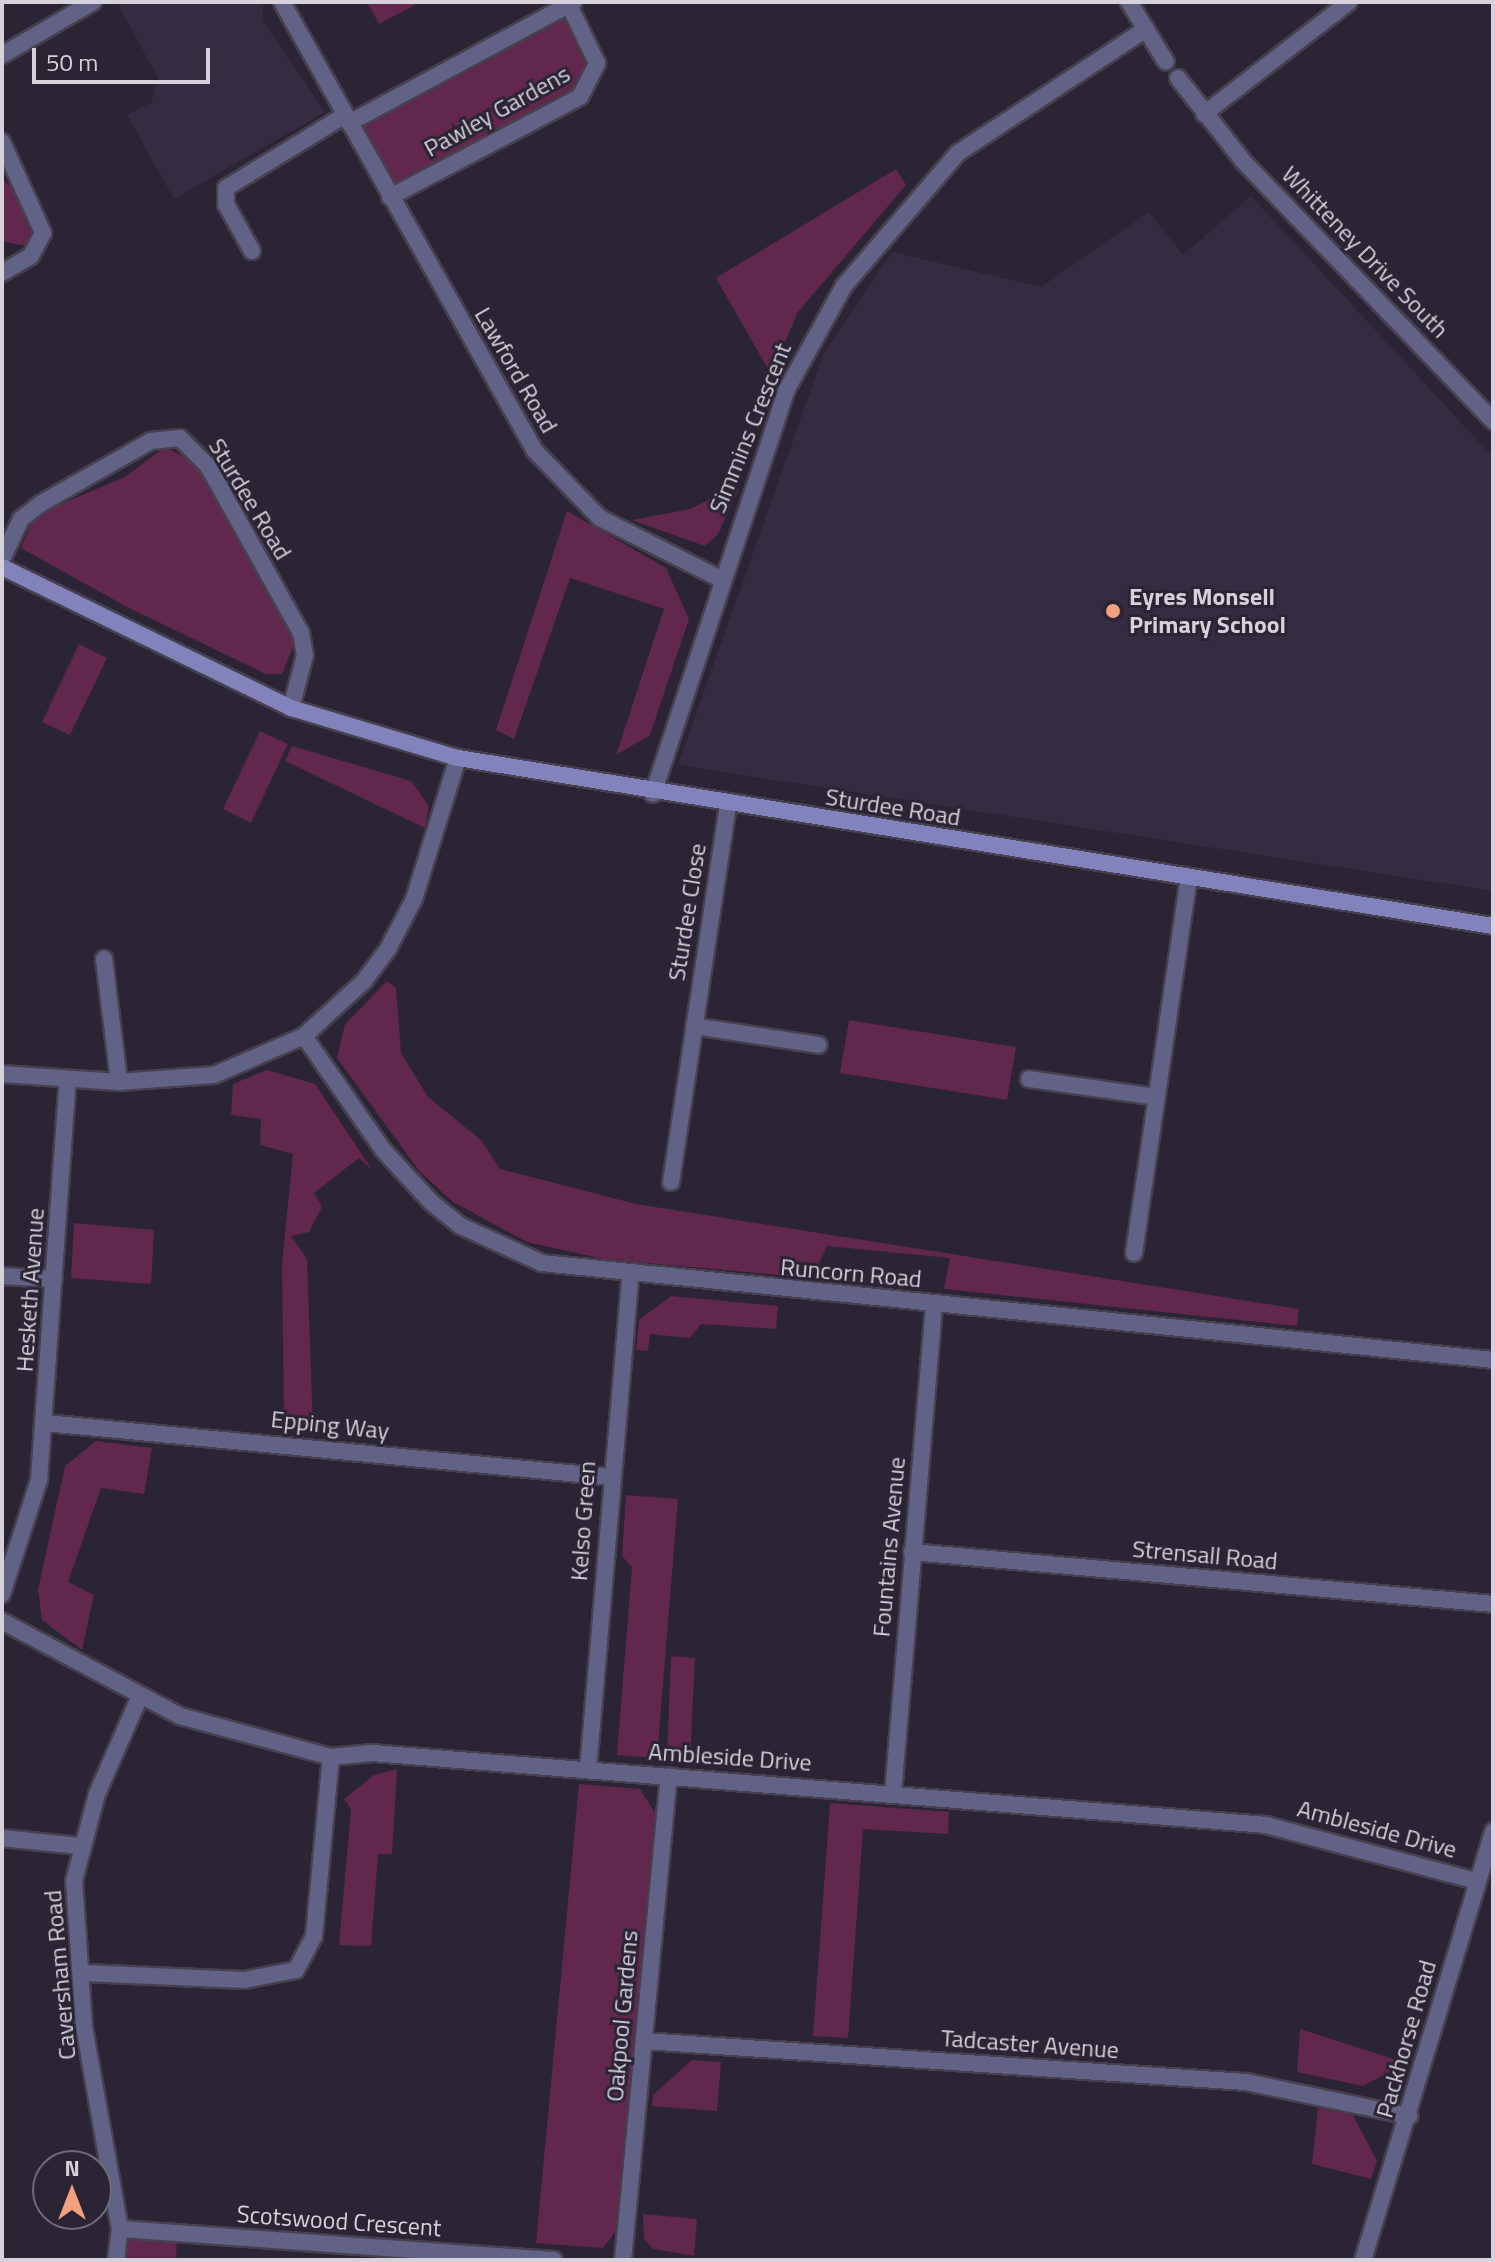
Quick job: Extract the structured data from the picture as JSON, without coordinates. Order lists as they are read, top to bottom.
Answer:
{
  "streets": {
    "street": [
      "Pawley Gardens",
      "Whitteney Drive South",
      "Lawford Road",
      "Simmins Crescent",
      "Sturdee Road",
      "Sturdee Close",
      "Runcorn Road",
      "Hesketh Avenue",
      "Epping Way",
      "Kelso Green",
      "Fountains Avenue",
      "Strensall Road",
      "Ambleside Drive",
      "Caversham Road",
      "Oakpool Gardens",
      "Packhorse Road",
      "Tadcaster Avenue",
      "Scotswood Crescent"
    ]
  },
  "crossings": [
    ["Pawley Gardens", "Lawford Road"],
    ["Lawford Road", "Simmins Crescent"],
    ["Simmins Crescent", "Sturdee Road"],
    ["Sturdee Road", "Sturdee Close"],
    ["Runcorn Road", "Kelso Green"],
    ["Runcorn Road", "Fountains Avenue"],
    ["Hesketh Avenue", "Epping Way"],
    ["Epping Way", "Kelso Green"],
    ["Kelso Green", "Ambleside Drive"],
    ["Fountains Avenue", "Strensall Road"],
    ["Fountains Avenue", "Ambleside Drive"],
    ["Ambleside Drive", "Caversham Road"],
    ["Ambleside Drive", "Oakpool Gardens"],
    ["Ambleside Drive", "Packhorse Road"],
    ["Caversham Road", "Scotswood Crescent"],
    ["Oakpool Gardens", "Tadcaster Avenue"],
    ["Packhorse Road", "Tadcaster Avenue"]
  ],
  "places": ["Eyres Monsell Primary School"],
  "scale_bar": "50 m",
  "north": "top"
}
